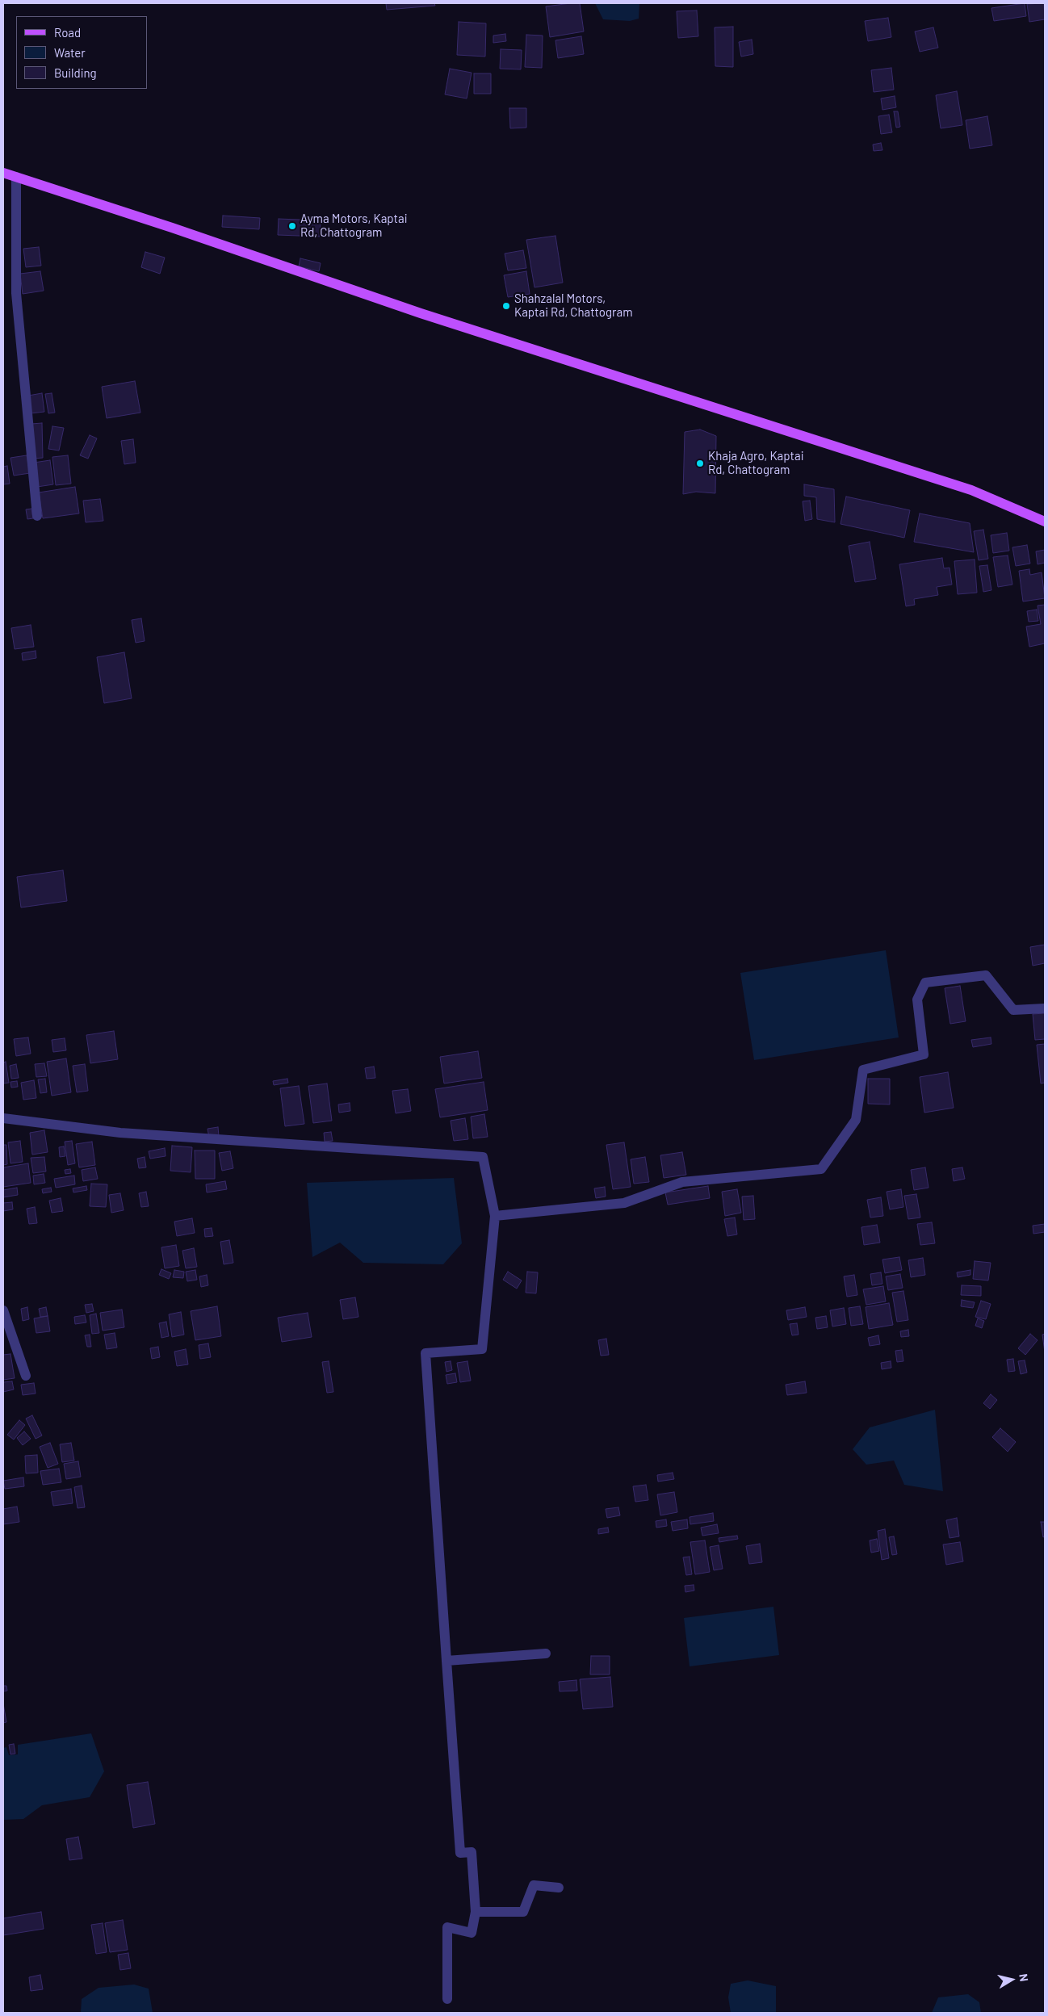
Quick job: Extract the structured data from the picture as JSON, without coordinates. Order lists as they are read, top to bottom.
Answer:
{
  "places": ["Ayma Motors, Kaptai Rd, Chattogram", "Shahzalal Motors, Kaptai Rd, Chattogram", "Khaja Agro, Kaptai Rd, Chattogram"],
  "legend": ["Road", "Water", "Building"],
  "north": "right"
}
